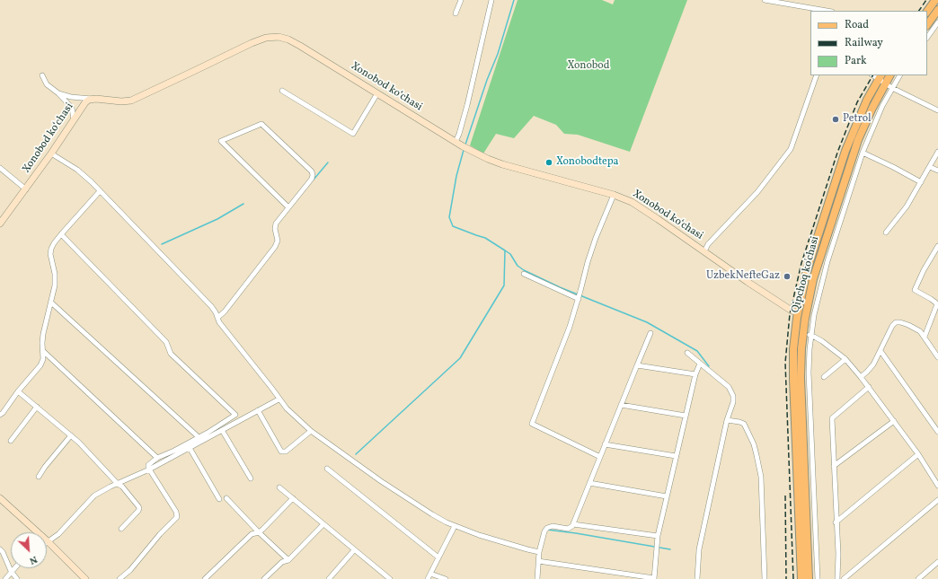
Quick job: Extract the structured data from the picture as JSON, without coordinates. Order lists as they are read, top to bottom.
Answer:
{
  "streets": {
    "main road": ["Xonobod koʻchasi", "Qipchoq ko'chasi"]
  },
  "crossings": [
    ["Xonobod koʻchasi", "Qipchoq ko'chasi"]
  ],
  "parks": ["Xonobod"],
  "places": ["Petrol", "Xonobodtepa", "UzbekNefteGaz"],
  "legend": ["Road", "Railway", "Park"],
  "north": "bottom right"
}
